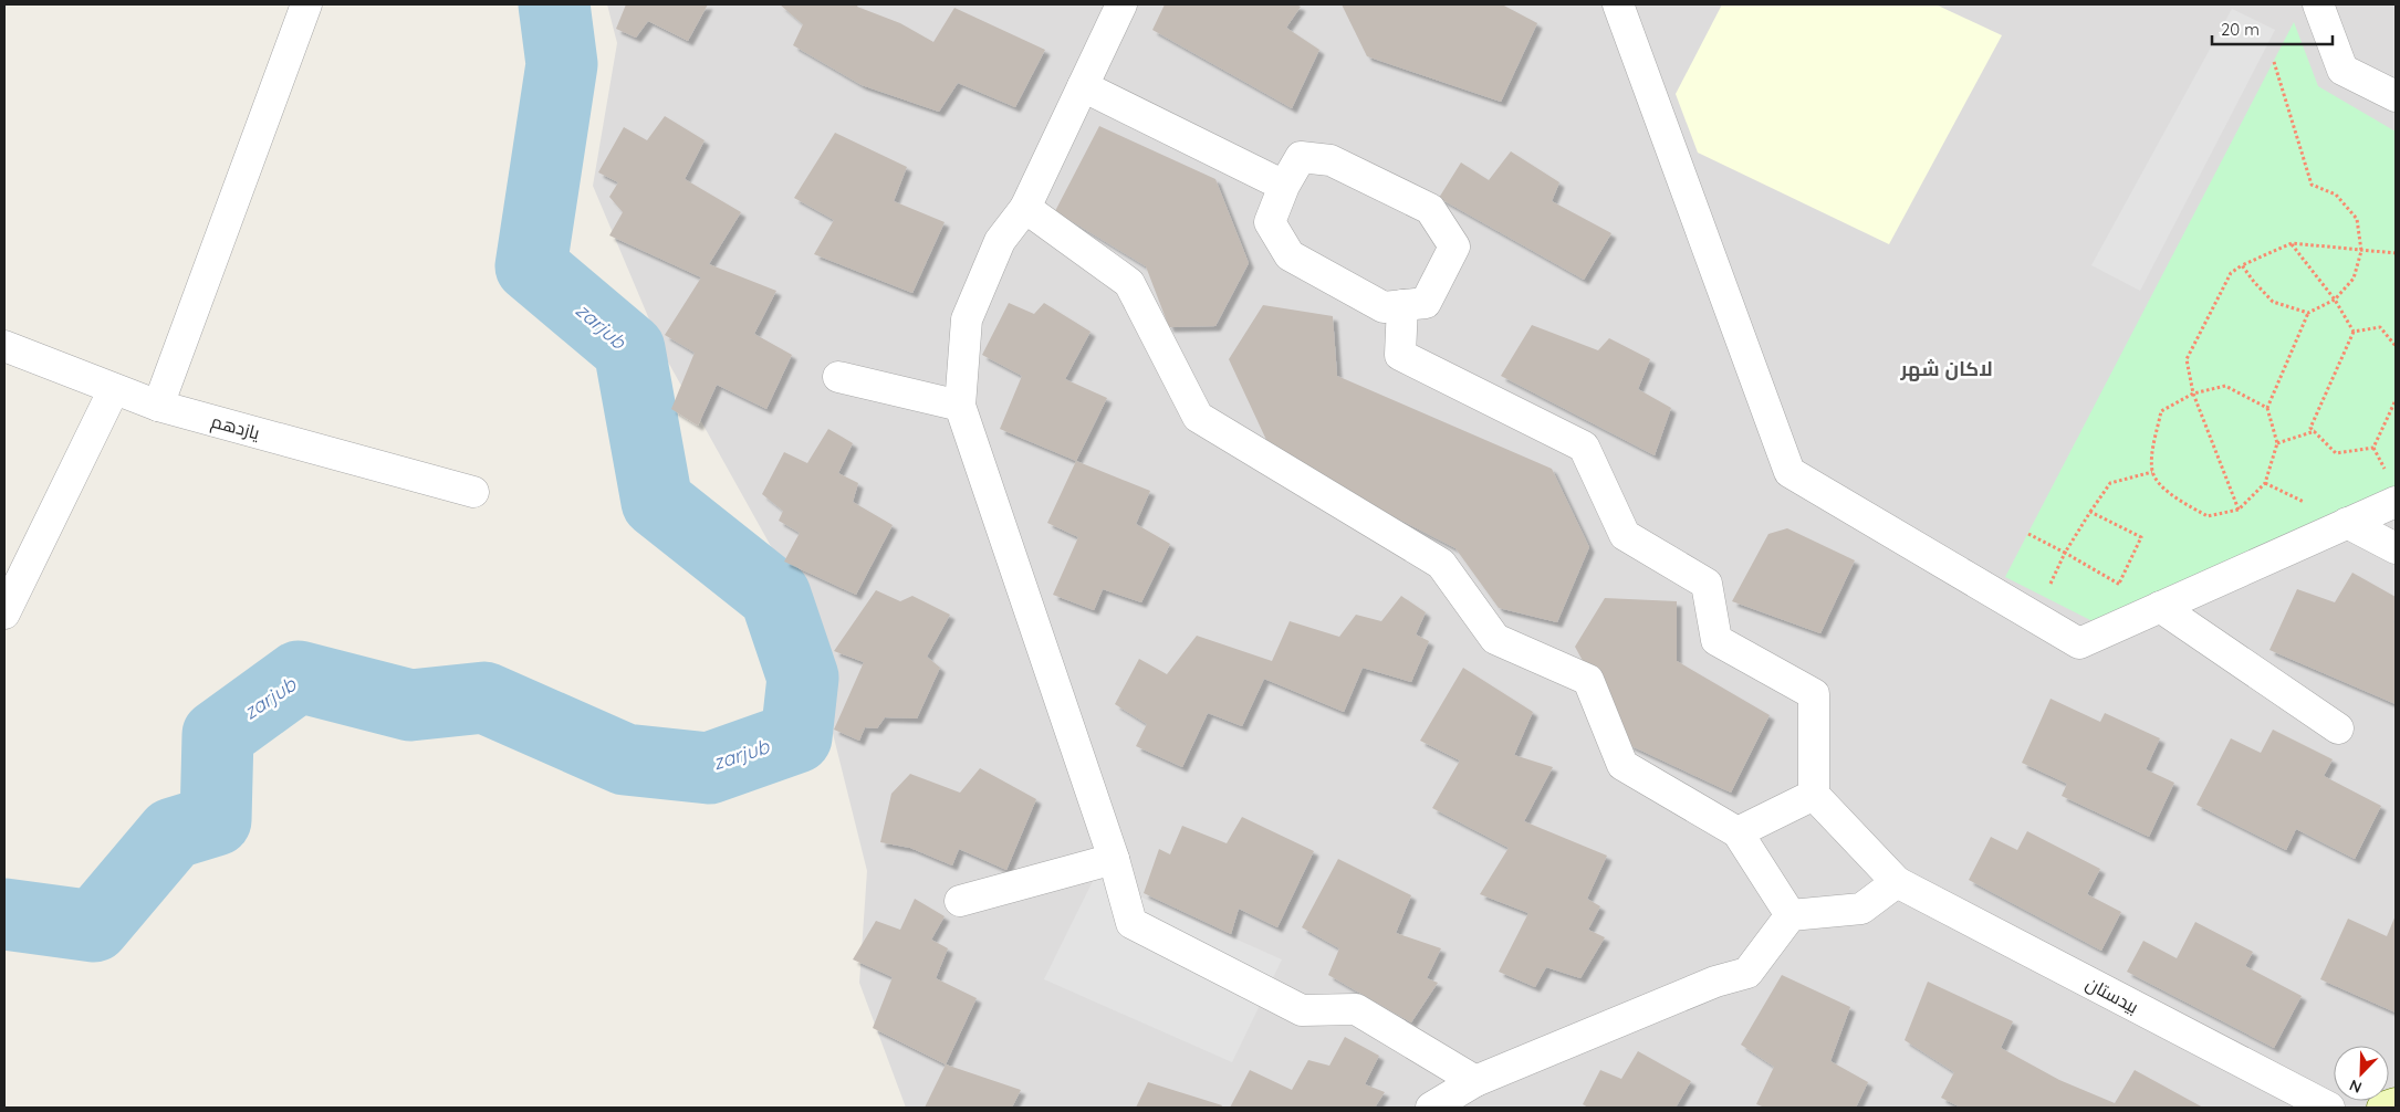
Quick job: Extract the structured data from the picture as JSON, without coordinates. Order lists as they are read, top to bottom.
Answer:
{
  "streets": {
    "street": ["یازدهم", "بیدستان"]
  },
  "districts": ["لاکان شهر"],
  "water": ["zarjub"],
  "scale_bar": "20 m",
  "north": "bottom left"
}
